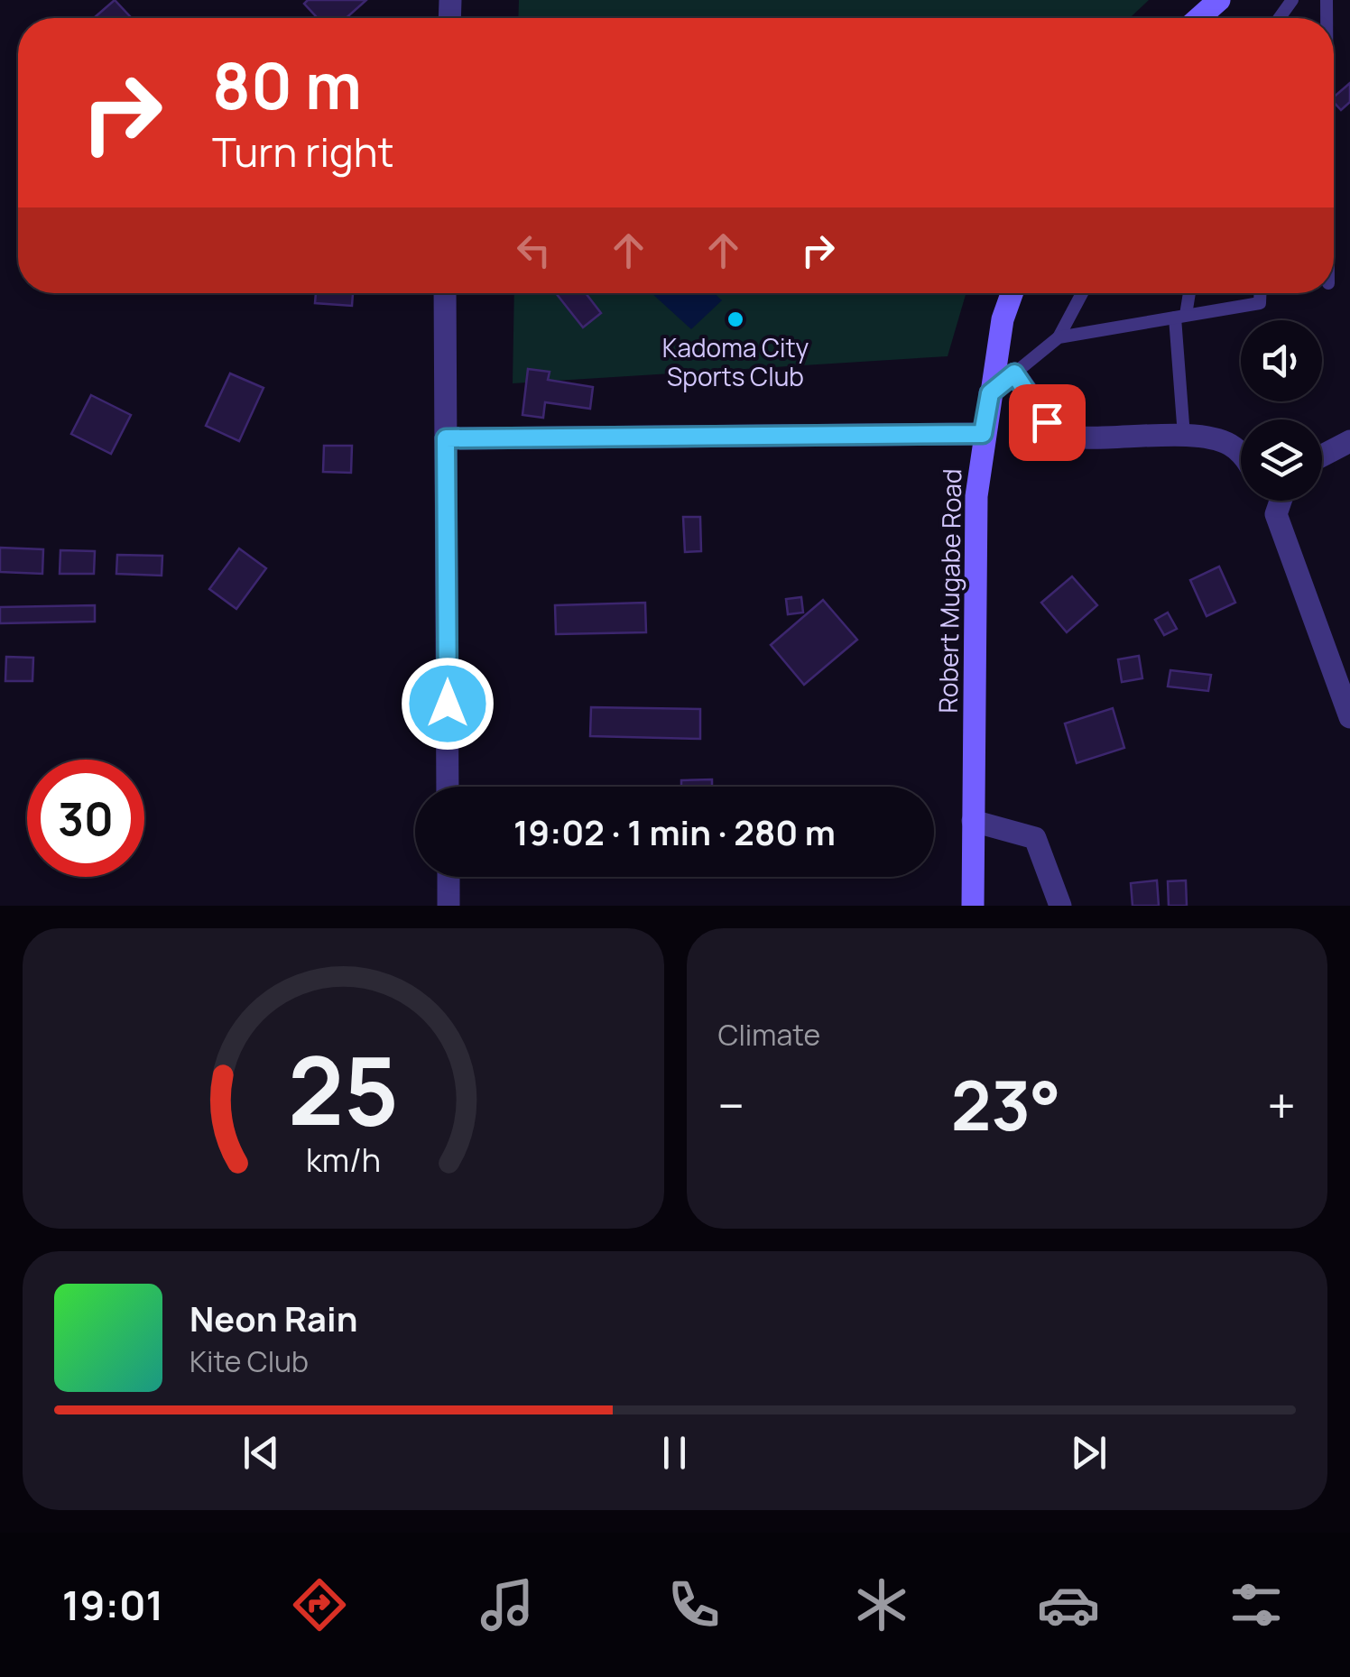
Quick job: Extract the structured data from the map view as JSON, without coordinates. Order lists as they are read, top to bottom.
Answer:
{
  "streets": {
    "street": ["Robert Mugabe Road"]
  },
  "places": ["Kadoma City Sports Club"],
  "page": {
    "turn": ["80 m", "Turn right"],
    "limit": "30",
    "trip": "19:02 · 1 min · 280 m",
    "tile": "Climate",
    "heat": ["−", "23°", "+"],
    "song": ["Neon Rain", "Kite Club"],
    "tabs": "19:01",
    "gauge": ["25", "km/h"]
  }
}
